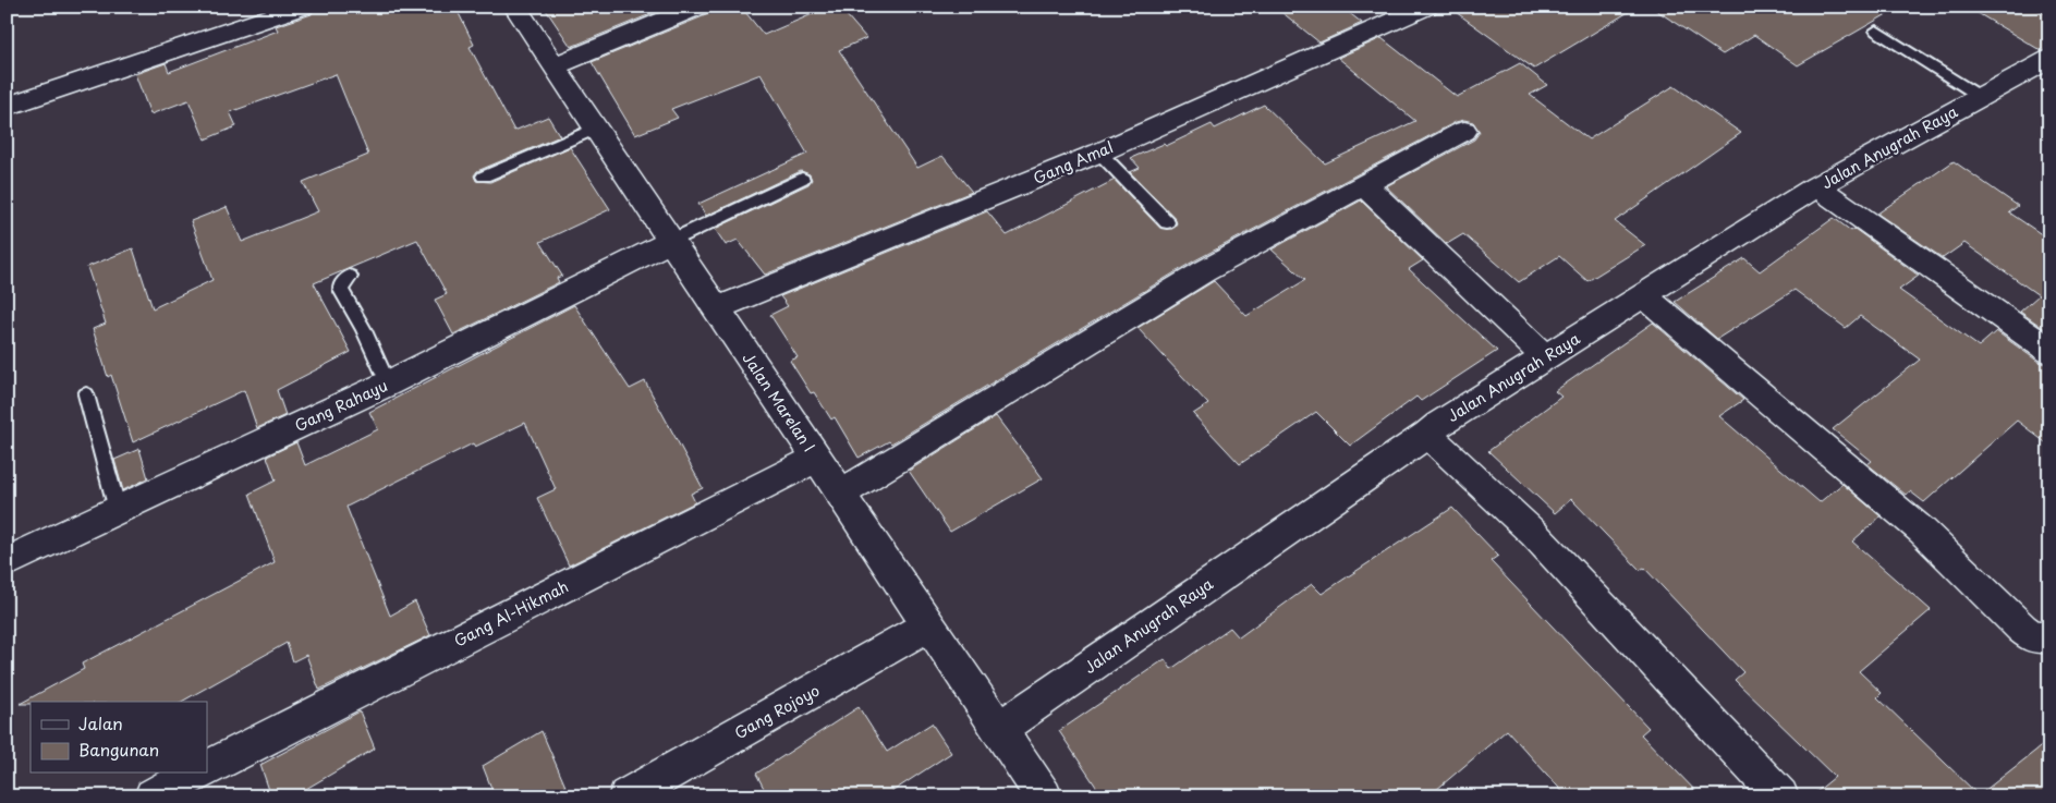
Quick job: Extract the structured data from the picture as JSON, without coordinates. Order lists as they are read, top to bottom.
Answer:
{
  "streets": {
    "street": [
      "Jalan Anugrah Raya",
      "Gang Amal",
      "Jalan Marelan I",
      "Gang Rahayu",
      "Gang Al-Hikmah",
      "Gang Rojoyo"
    ]
  },
  "crossings": [
    ["Jalan Anugrah Raya", "Jalan Marelan I"],
    ["Gang Amal", "Jalan Marelan I"],
    ["Jalan Marelan I", "Gang Rahayu"],
    ["Jalan Marelan I", "Gang Al-Hikmah"],
    ["Jalan Marelan I", "Gang Rojoyo"]
  ],
  "legend": ["Jalan", "Bangunan"]
}
